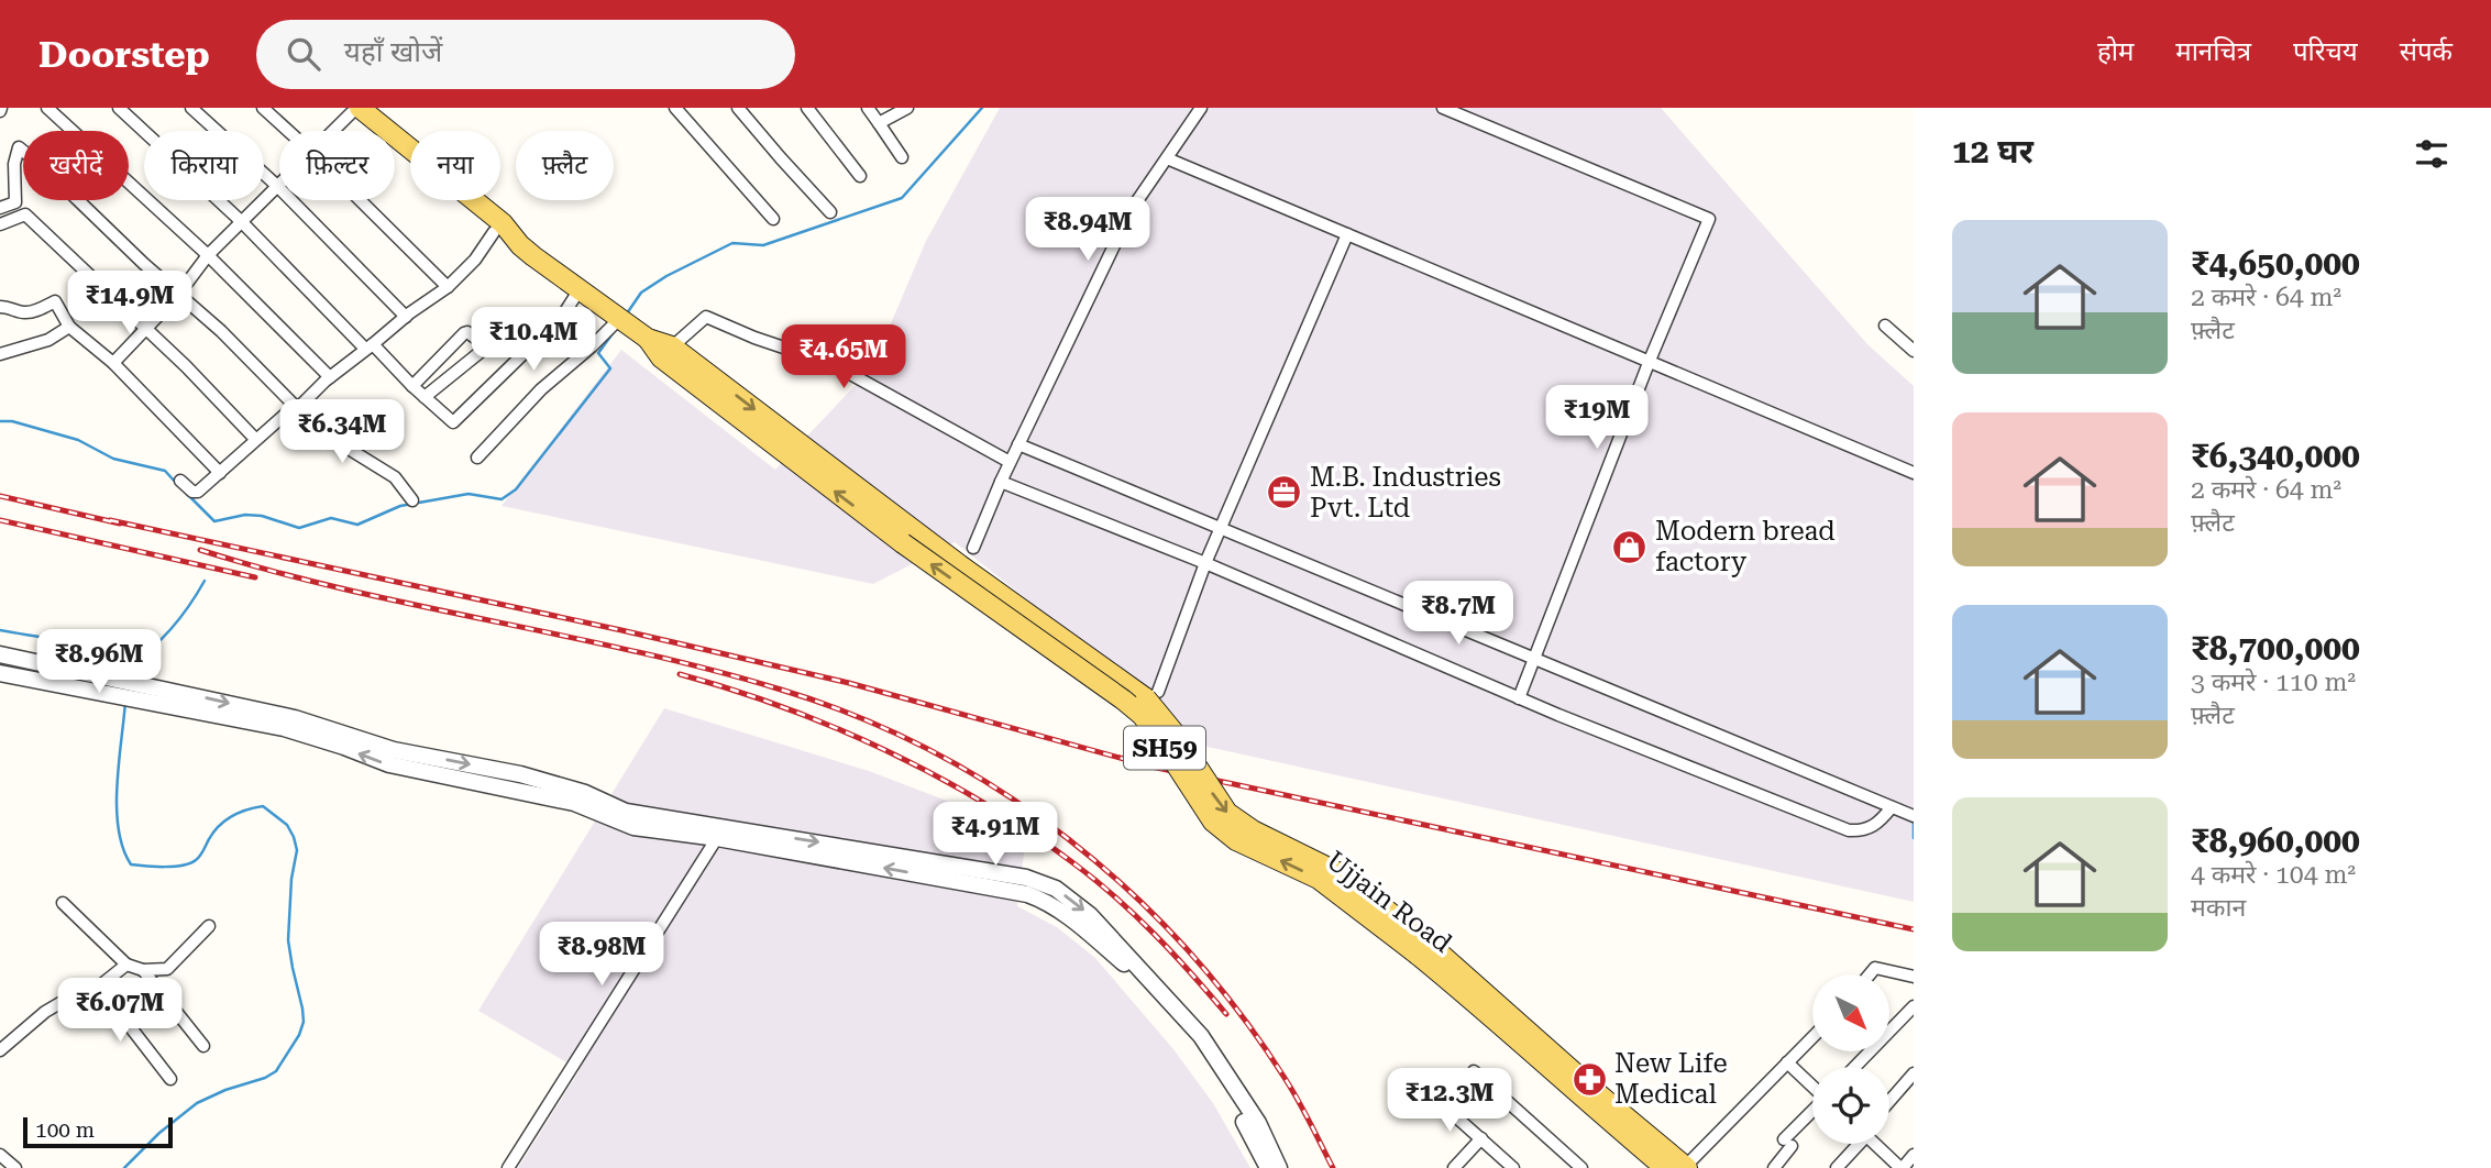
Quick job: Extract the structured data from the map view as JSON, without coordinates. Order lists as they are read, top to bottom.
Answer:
{
  "streets": {
    "main road": ["SH59", "Ujjain Road"]
  },
  "crossings": [
    ["SH59", "Ujjain Road"]
  ],
  "places": {
    "office": ["M.B. Industries Pvt. Ltd"],
    "shop": ["Modern bread factory"],
    "pharmacy": ["New Life Medical"]
  },
  "scale_bar": "100 m",
  "north": "bottom right",
  "page": {
    "header": "Doorstep",
    "search": "यहाँ खोजें",
    "nav": [
      "होम",
      "मानचित्र",
      "परिचय",
      "संपर्क"
    ],
    "heading": "12 घर",
    "chip": [
      "खरीदें",
      "किराया",
      "फ़िल्टर",
      "नया",
      "फ़्लैट"
    ],
    "price": [
      "₹8.94M",
      "₹14.9M",
      "₹10.4M",
      "₹4.65M",
      "₹19M",
      "₹6.34M",
      "₹8.7M",
      "₹8.96M",
      "₹4.91M",
      "₹8.98M",
      "₹6.07M",
      "₹12.3M"
    ],
    "list": [
      {
        "name": "₹4,650,000",
        "note": "2 कमरे · 64 m² · फ़्लैट"
      },
      {
        "name": "₹6,340,000",
        "note": "2 कमरे · 64 m² · फ़्लैट"
      },
      {
        "name": "₹8,700,000",
        "note": "3 कमरे · 110 m² · फ़्लैट"
      },
      {
        "name": "₹8,960,000",
        "note": "4 कमरे · 104 m² · मकान"
      }
    ],
    "scale": "100 m"
  }
}
